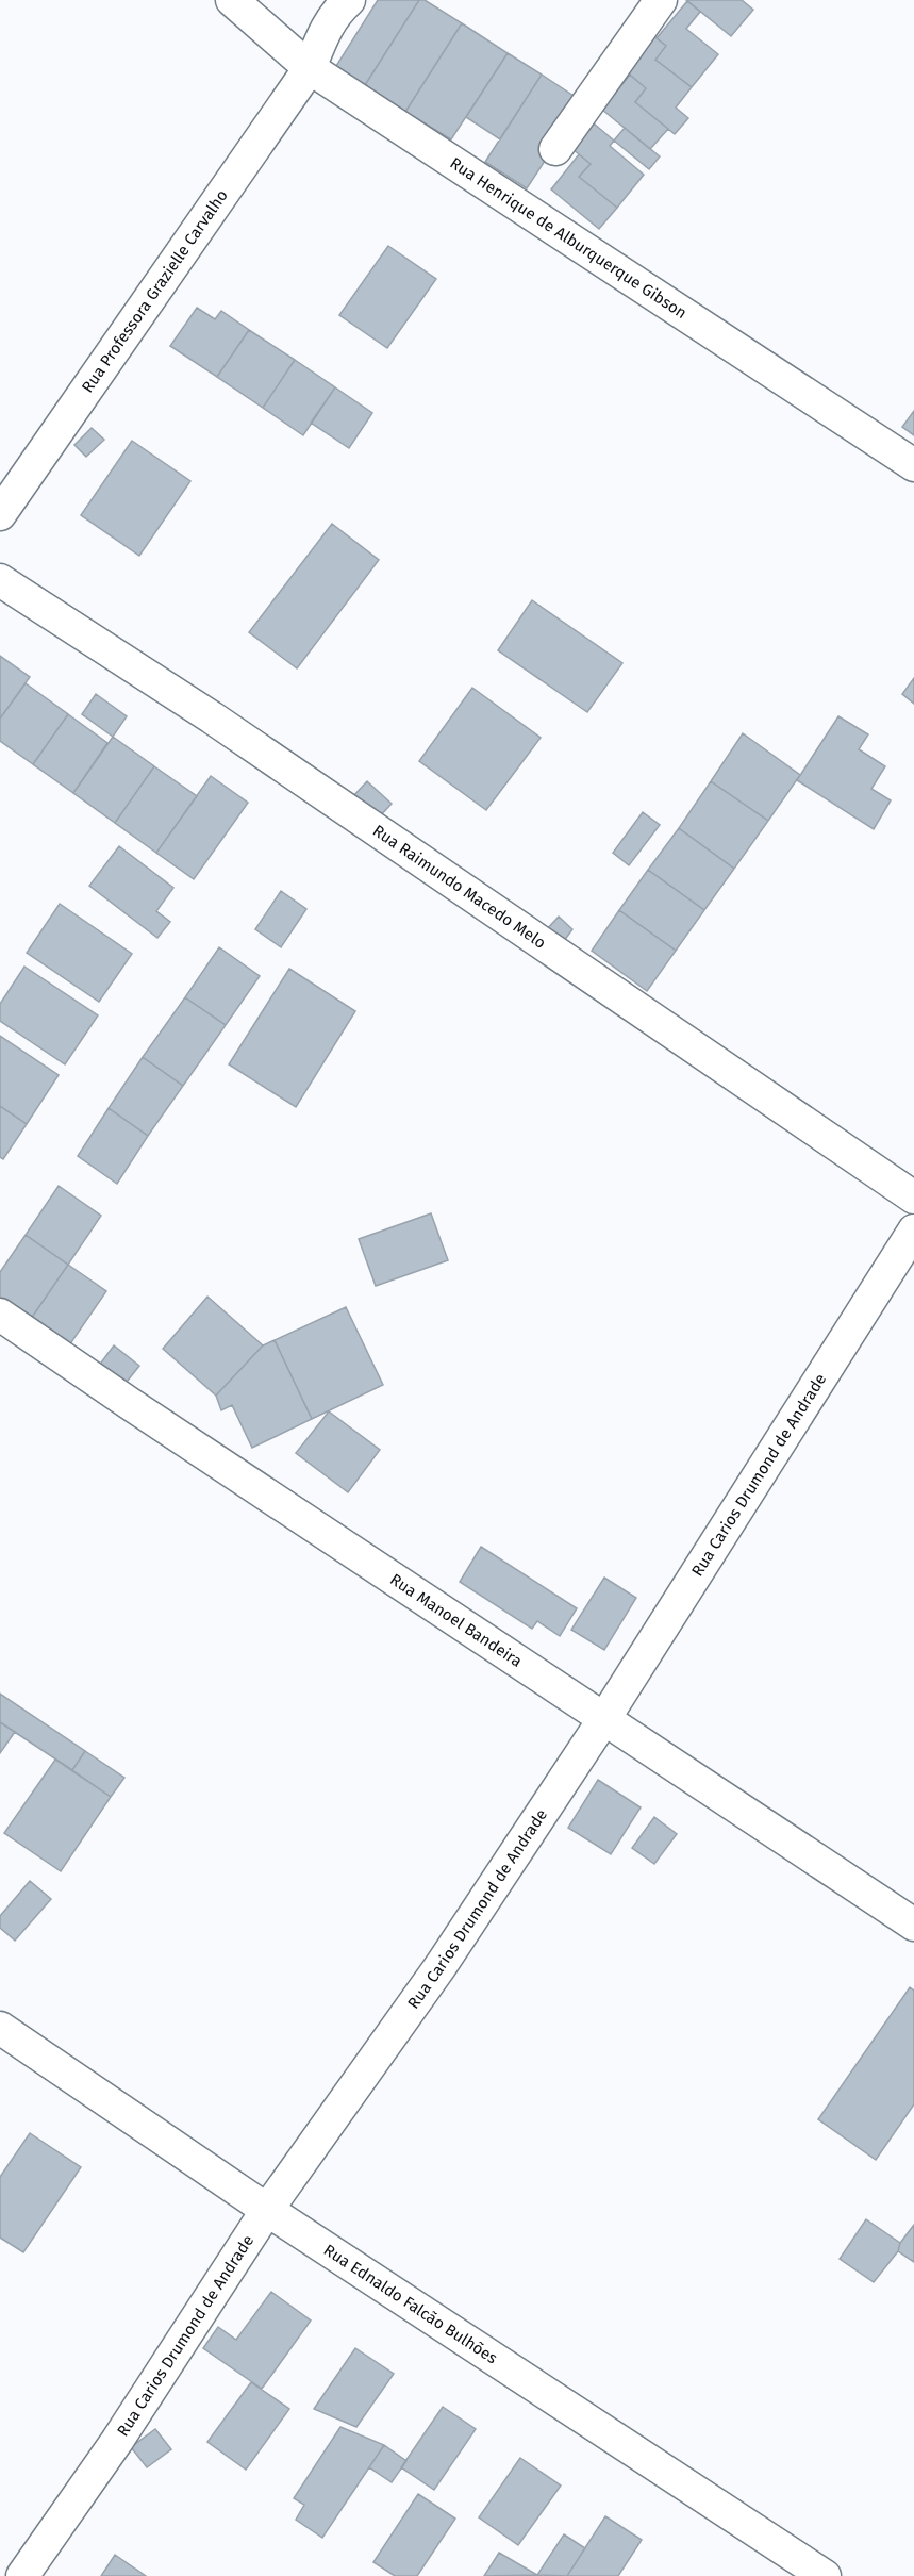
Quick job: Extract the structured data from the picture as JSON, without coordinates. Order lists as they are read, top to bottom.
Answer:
{
  "streets": {
    "street": [
      "Rua Henrique de Alburquerque Gibson",
      "Rua Professora Grazielle Carvalho",
      "Rua Raimundo Macedo Melo",
      "Rua Carios Drumond de Andrade",
      "Rua Manoel Bandeira",
      "Rua Ednaldo Falcão Bulhões"
    ]
  },
  "crossings": [
    ["Rua Henrique de Alburquerque Gibson", "Rua Professora Grazielle Carvalho"],
    ["Rua Carios Drumond de Andrade", "Rua Manoel Bandeira"],
    ["Rua Carios Drumond de Andrade", "Rua Ednaldo Falcão Bulhões"]
  ]
}
